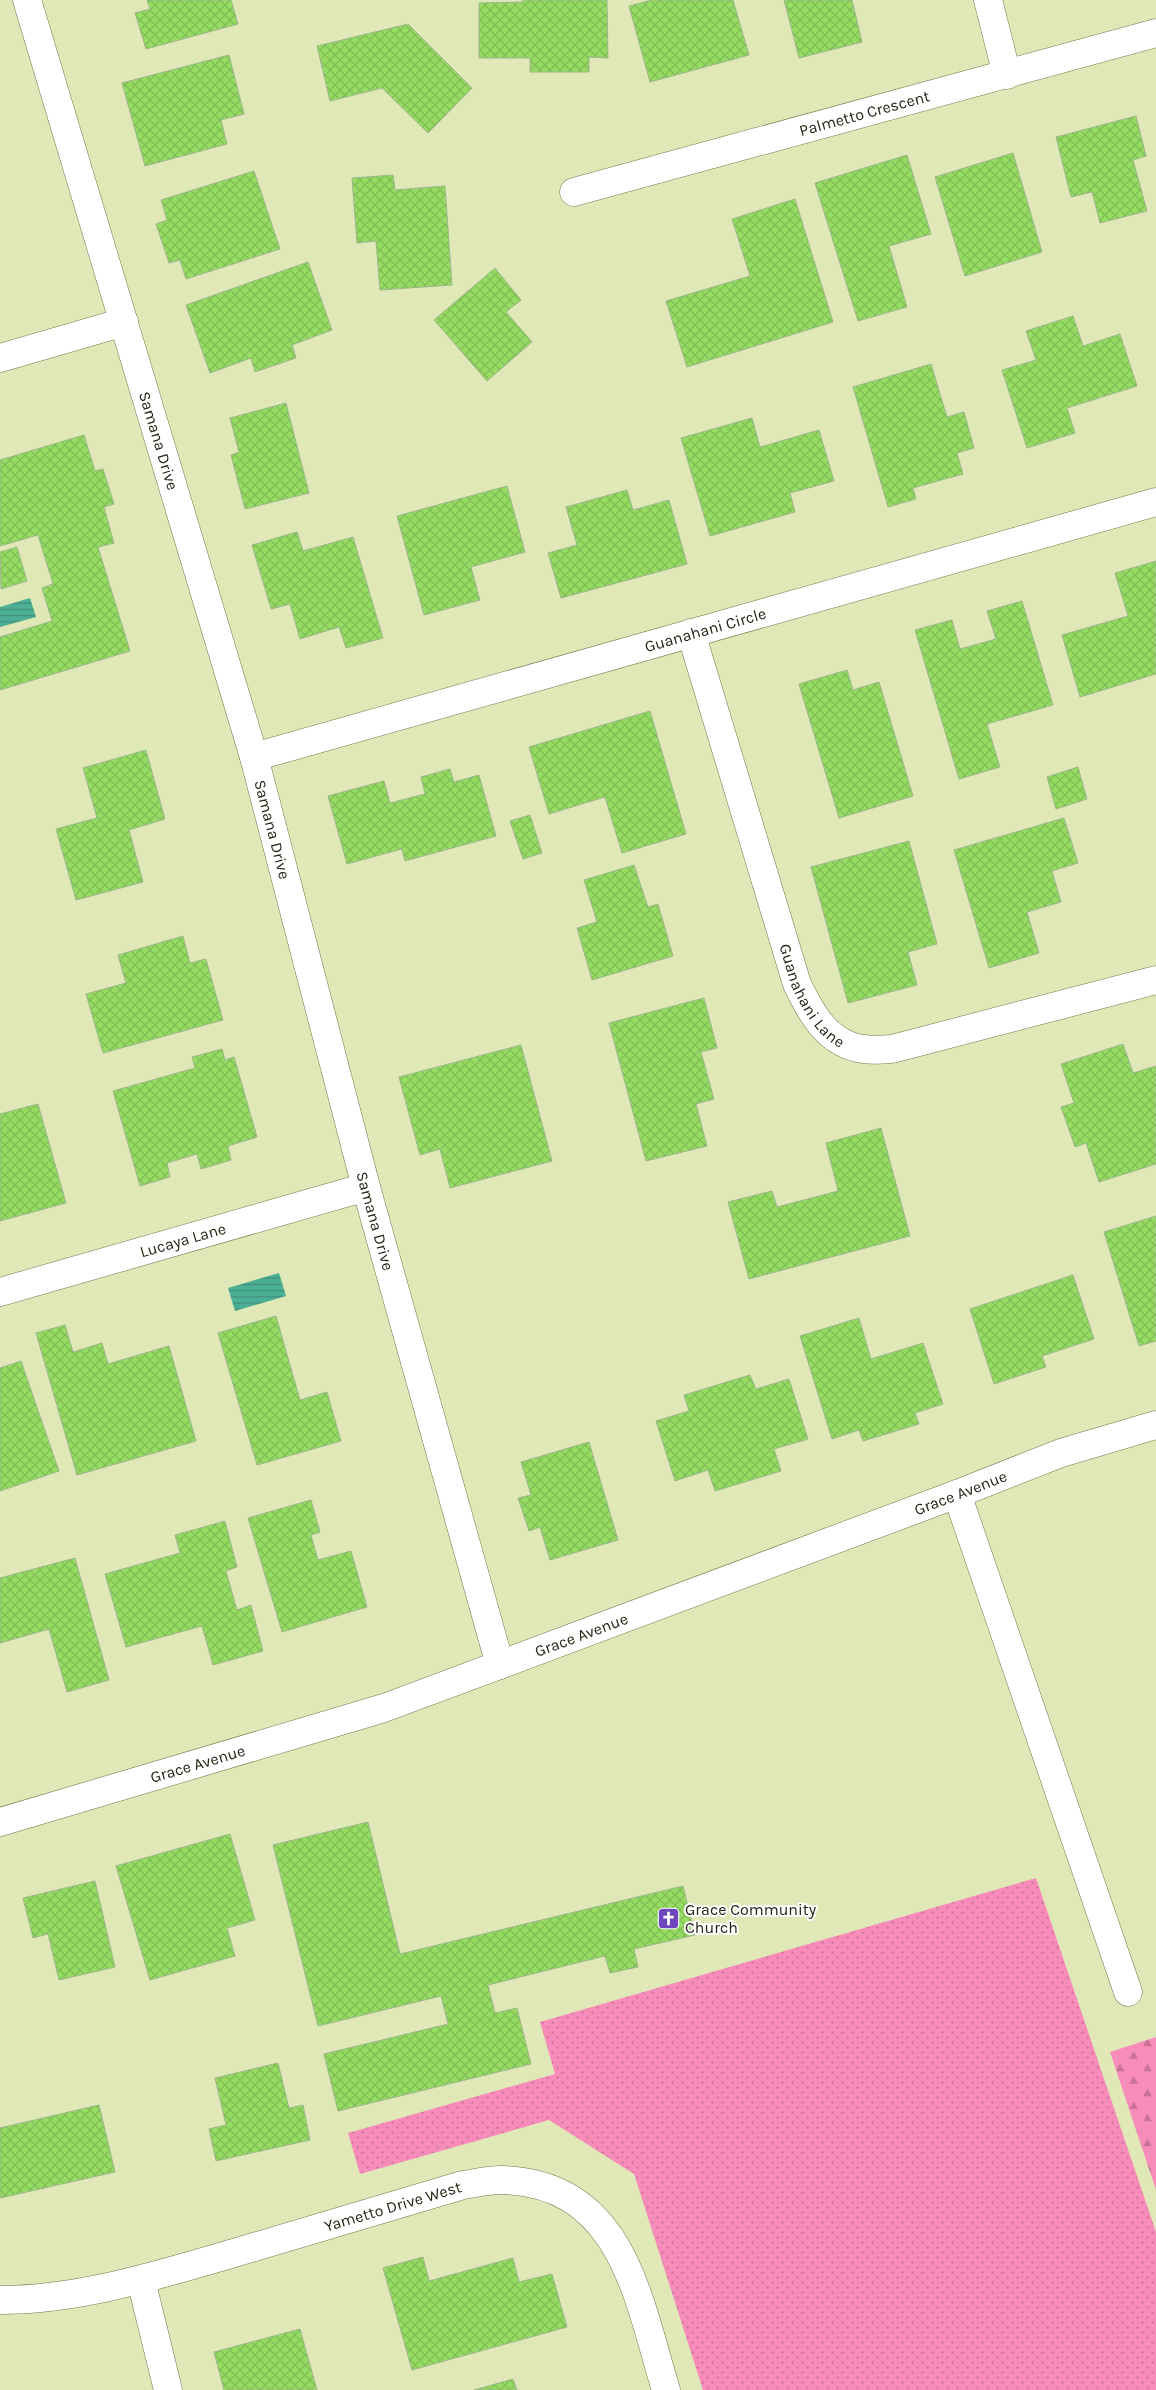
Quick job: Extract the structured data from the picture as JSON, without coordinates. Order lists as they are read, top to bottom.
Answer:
{
  "streets": {
    "street": [
      "Palmetto Crescent",
      "Samana Drive",
      "Guanahani Circle",
      "Guanahani Lane",
      "Lucaya Lane",
      "Grace Avenue",
      "Yametto Drive West"
    ]
  },
  "crossings": [
    ["Samana Drive", "Guanahani Circle"],
    ["Samana Drive", "Lucaya Lane"],
    ["Samana Drive", "Grace Avenue"],
    ["Guanahani Circle", "Guanahani Lane"]
  ],
  "places": {
    "church": ["Grace Community Church"]
  }
}
